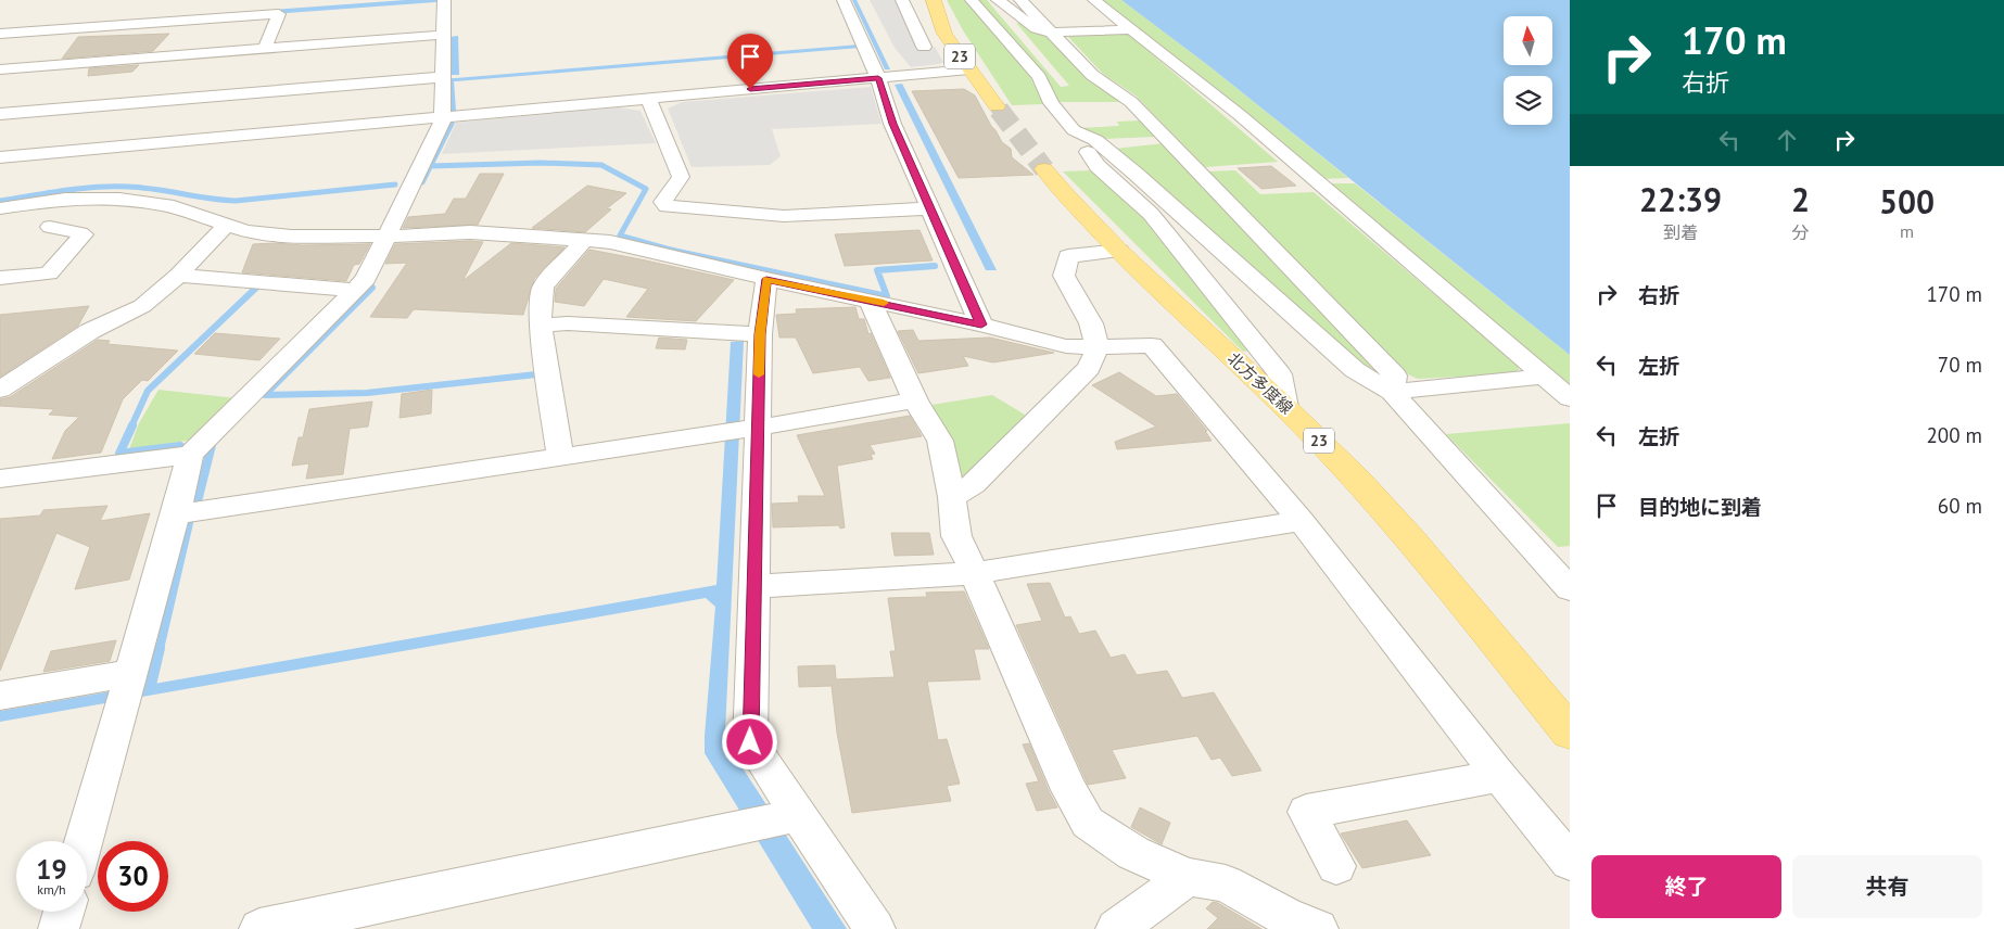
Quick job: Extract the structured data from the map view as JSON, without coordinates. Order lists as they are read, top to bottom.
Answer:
{
  "streets": {
    "main road": ["23", "北方多度線"]
  },
  "north": "top",
  "page": {
    "turn": ["170 m", "右折"],
    "eta": [
      "22:39",
      "到着",
      "2",
      "分",
      "500",
      "m"
    ],
    "list": [
      {
        "name": "右折",
        "value": "170 m"
      },
      {
        "name": "左折",
        "value": "70 m"
      },
      {
        "name": "左折",
        "value": "200 m"
      },
      {
        "name": "目的地に到着",
        "value": "60 m"
      }
    ],
    "speed": "19 km/h",
    "limit": "30",
    "buttons": ["終了", "共有"]
  }
}
